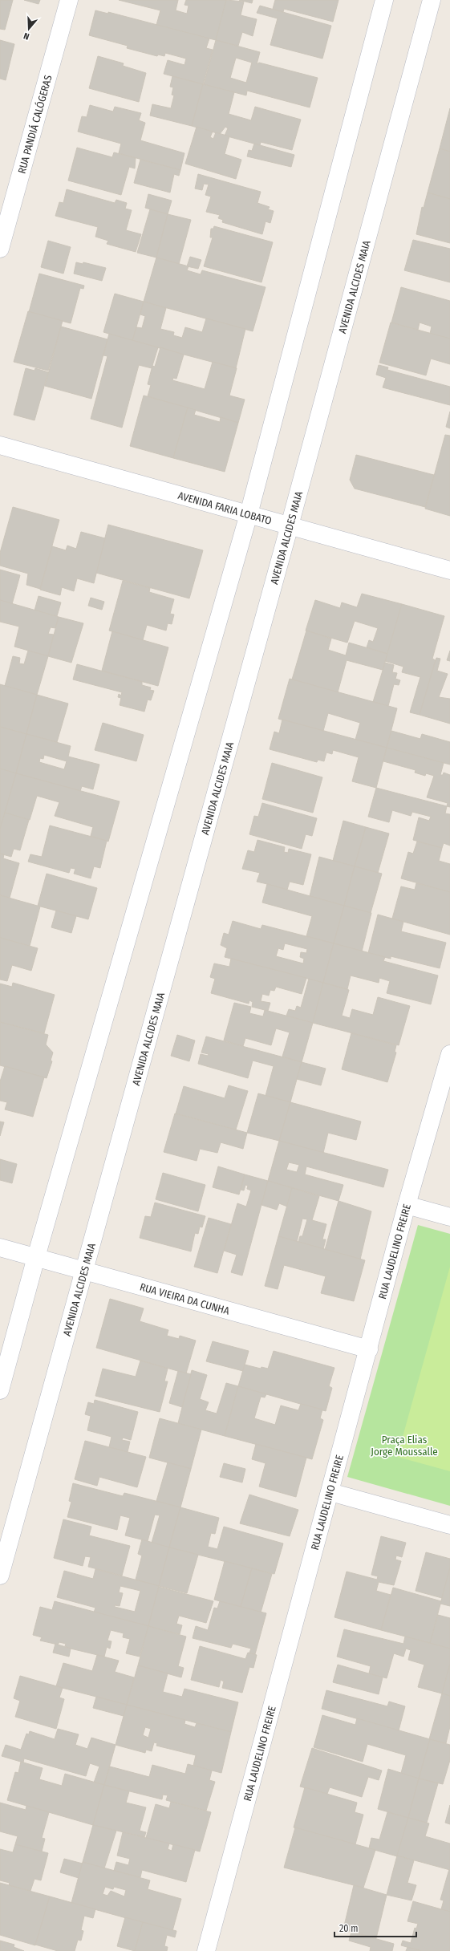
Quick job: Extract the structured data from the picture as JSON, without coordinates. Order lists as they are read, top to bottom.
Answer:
{
  "streets": {
    "street": [
      "RUA PANDIÁ CALÓGERAS",
      "AVENIDA ALCIDES MAIA",
      "AVENIDA FARIA LOBATO",
      "RUA LAUDELINO FREIRE",
      "RUA VIEIRA DA CUNHA"
    ]
  },
  "crossings": [
    ["AVENIDA ALCIDES MAIA", "AVENIDA FARIA LOBATO"],
    ["AVENIDA ALCIDES MAIA", "RUA VIEIRA DA CUNHA"],
    ["RUA LAUDELINO FREIRE", "RUA VIEIRA DA CUNHA"]
  ],
  "parks": ["Praça Elias Jorge Moussalle"],
  "scale_bar": "20 m",
  "north": "bottom"
}
